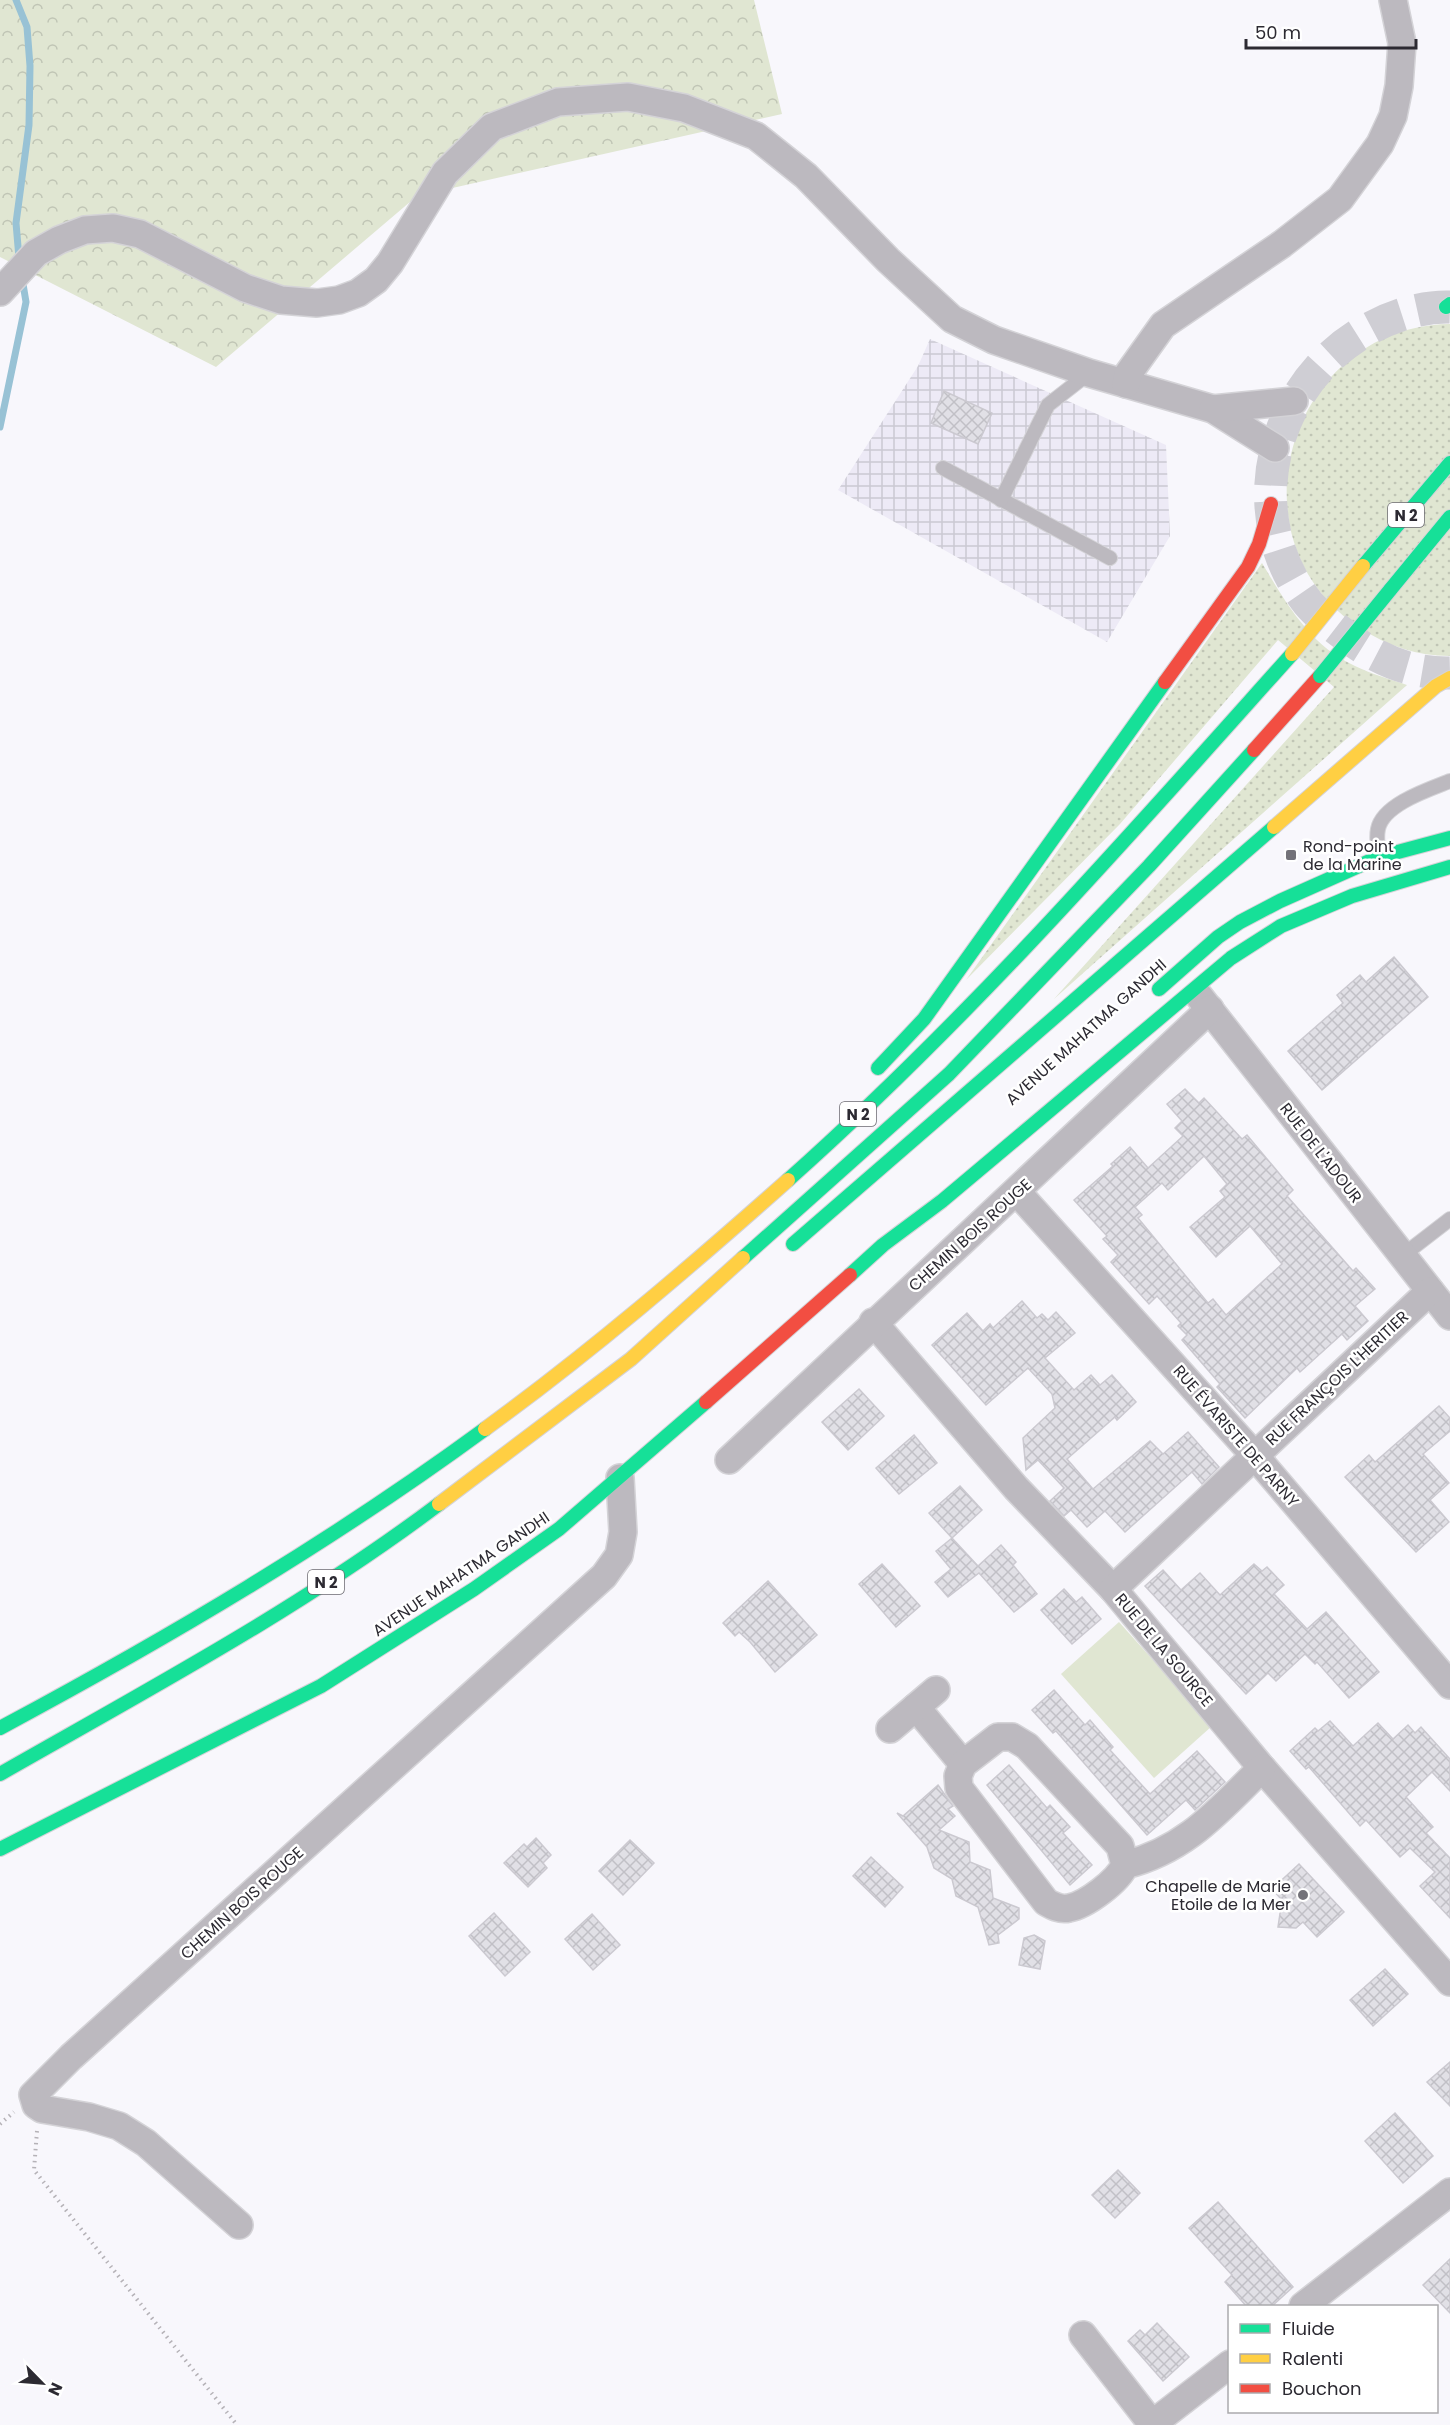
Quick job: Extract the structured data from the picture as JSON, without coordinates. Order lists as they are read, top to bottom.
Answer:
{
  "streets": {
    "main road": ["N 2", "AVENUE MAHATMA GANDHI"],
    "street": [
      "RUE DE L'ADOUR",
      "CHEMIN BOIS ROUGE",
      "RUE FRANÇOIS L'HERITIER",
      "RUE ÉVARISTE DE PARNY",
      "RUE DE LA SOURCE"
    ]
  },
  "crossings": [
    ["AVENUE MAHATMA GANDHI", "RUE DE L'ADOUR"],
    ["AVENUE MAHATMA GANDHI", "CHEMIN BOIS ROUGE"],
    ["RUE DE L'ADOUR", "CHEMIN BOIS ROUGE"],
    ["RUE DE L'ADOUR", "RUE FRANÇOIS L'HERITIER"],
    ["CHEMIN BOIS ROUGE", "RUE ÉVARISTE DE PARNY"],
    ["CHEMIN BOIS ROUGE", "RUE DE LA SOURCE"],
    ["RUE FRANÇOIS L'HERITIER", "RUE ÉVARISTE DE PARNY"],
    ["RUE FRANÇOIS L'HERITIER", "RUE DE LA SOURCE"]
  ],
  "places": {
    "transit": ["Rond-point de la Marine"],
    "other": ["Chapelle de Marie Etoile de la Mer"]
  },
  "legend": ["Fluide", "Ralenti", "Bouchon"],
  "scale_bar": "50 m",
  "north": "bottom right"
}
